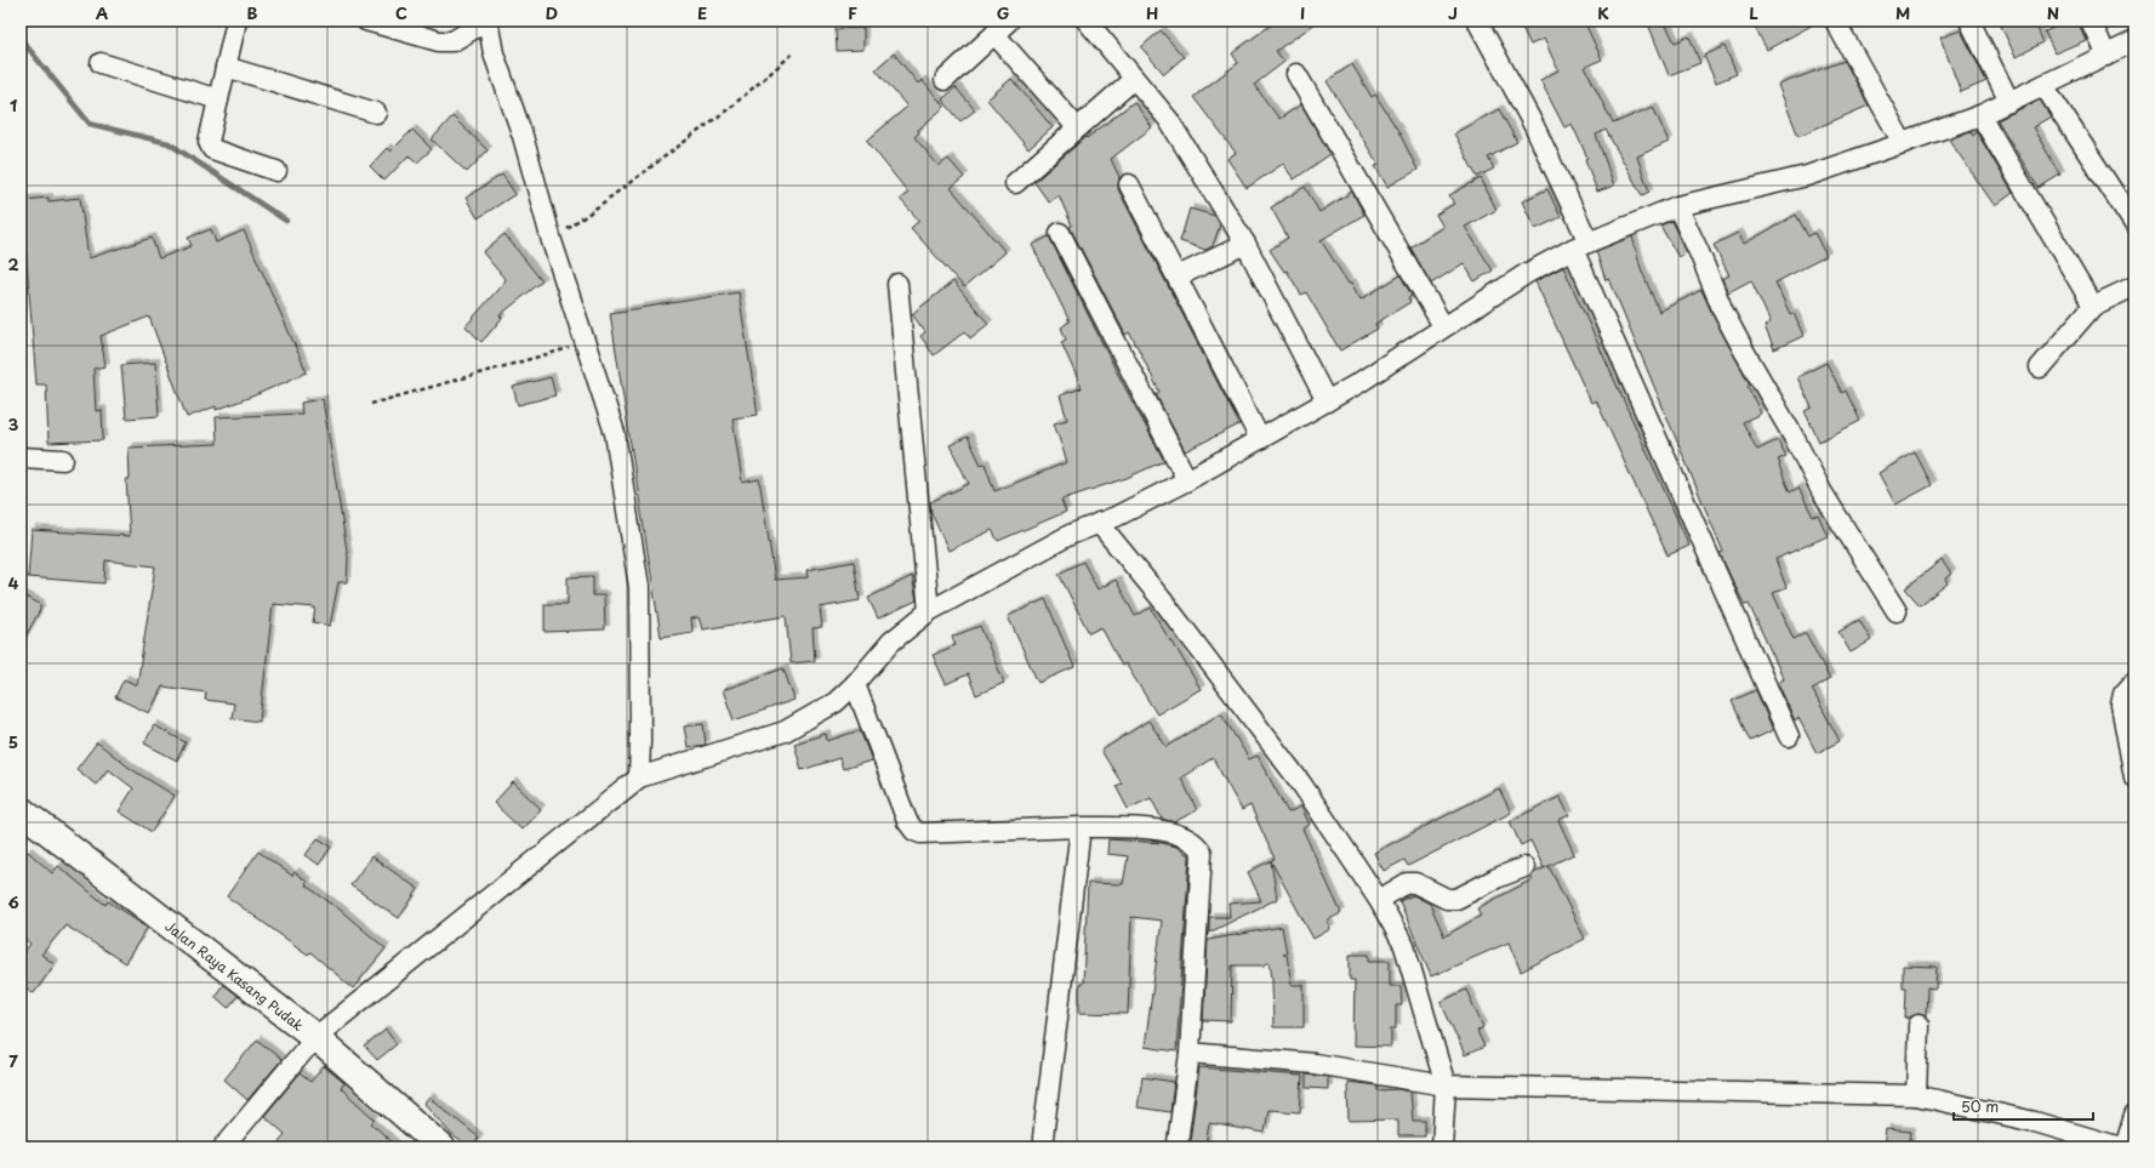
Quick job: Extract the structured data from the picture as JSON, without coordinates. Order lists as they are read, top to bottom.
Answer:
{
  "streets": {
    "street": ["Jalan Raya Kasang Pudak"]
  },
  "scale_bar": "50 m",
  "grid": {
    "columns": [
      "A",
      "B",
      "C",
      "D",
      "E",
      "F",
      "G",
      "H",
      "I",
      "J",
      "K",
      "L",
      "M",
      "N"
    ],
    "rows": [
      "1",
      "2",
      "3",
      "4",
      "5",
      "6",
      "7"
    ]
  }
}
